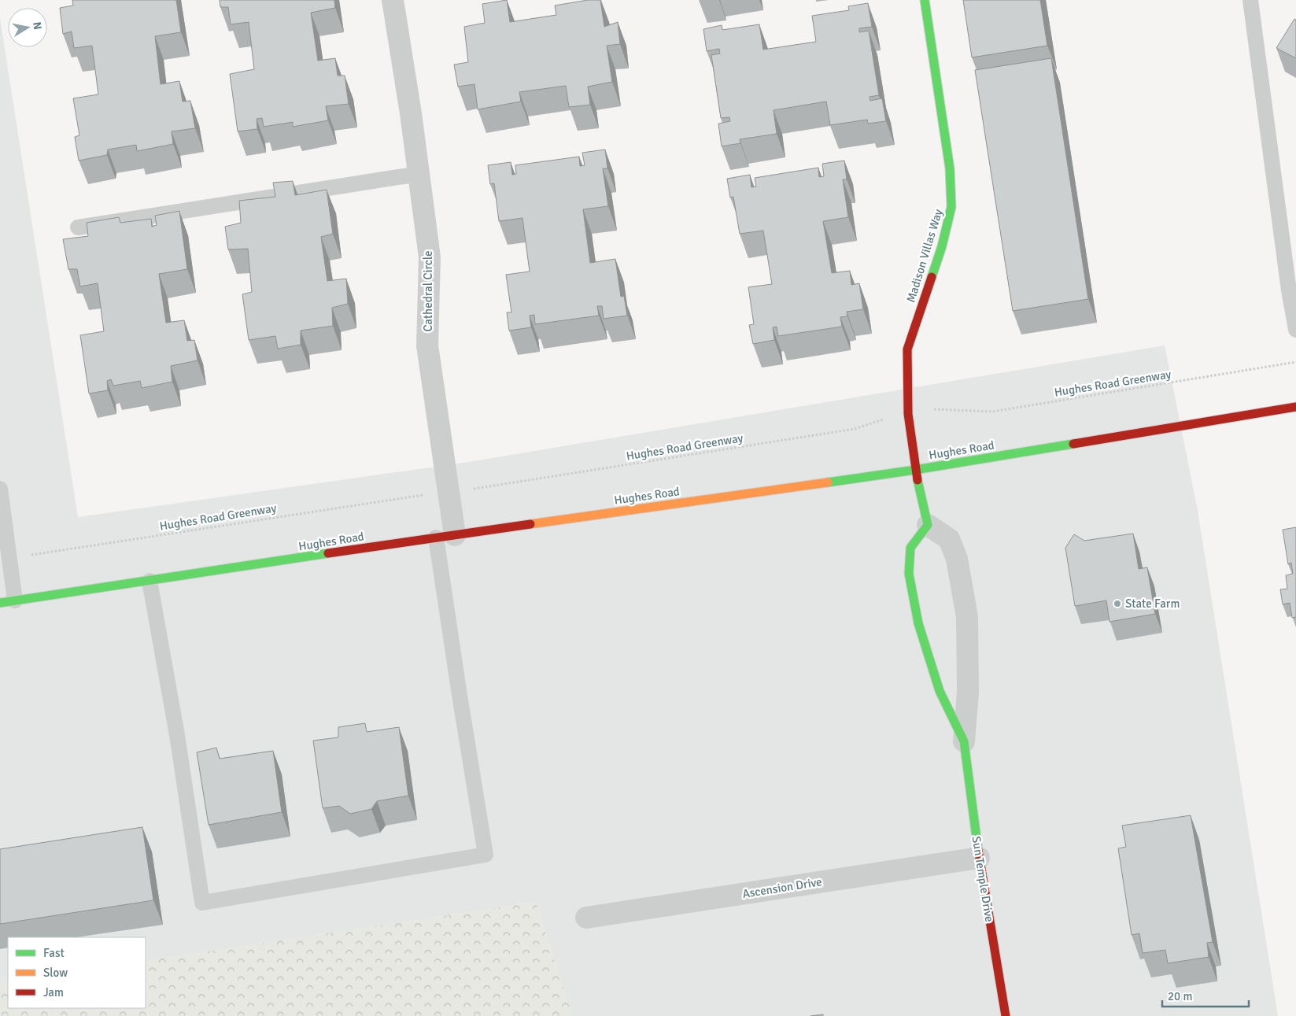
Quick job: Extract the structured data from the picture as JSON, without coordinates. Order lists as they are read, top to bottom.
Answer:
{
  "streets": {
    "main road": ["Madison Villas Way", "Hughes Road", "Sun Temple Drive"],
    "street": ["Cathedral Circle", "Ascension Drive"],
    "path": ["Hughes Road Greenway"]
  },
  "crossings": [
    ["Madison Villas Way", "Hughes Road"],
    ["Cathedral Circle", "Hughes Road"],
    ["Sun Temple Drive", "Ascension Drive"]
  ],
  "places": ["State Farm"],
  "legend": ["Fast", "Slow", "Jam"],
  "scale_bar": "20 m",
  "north": "right"
}
